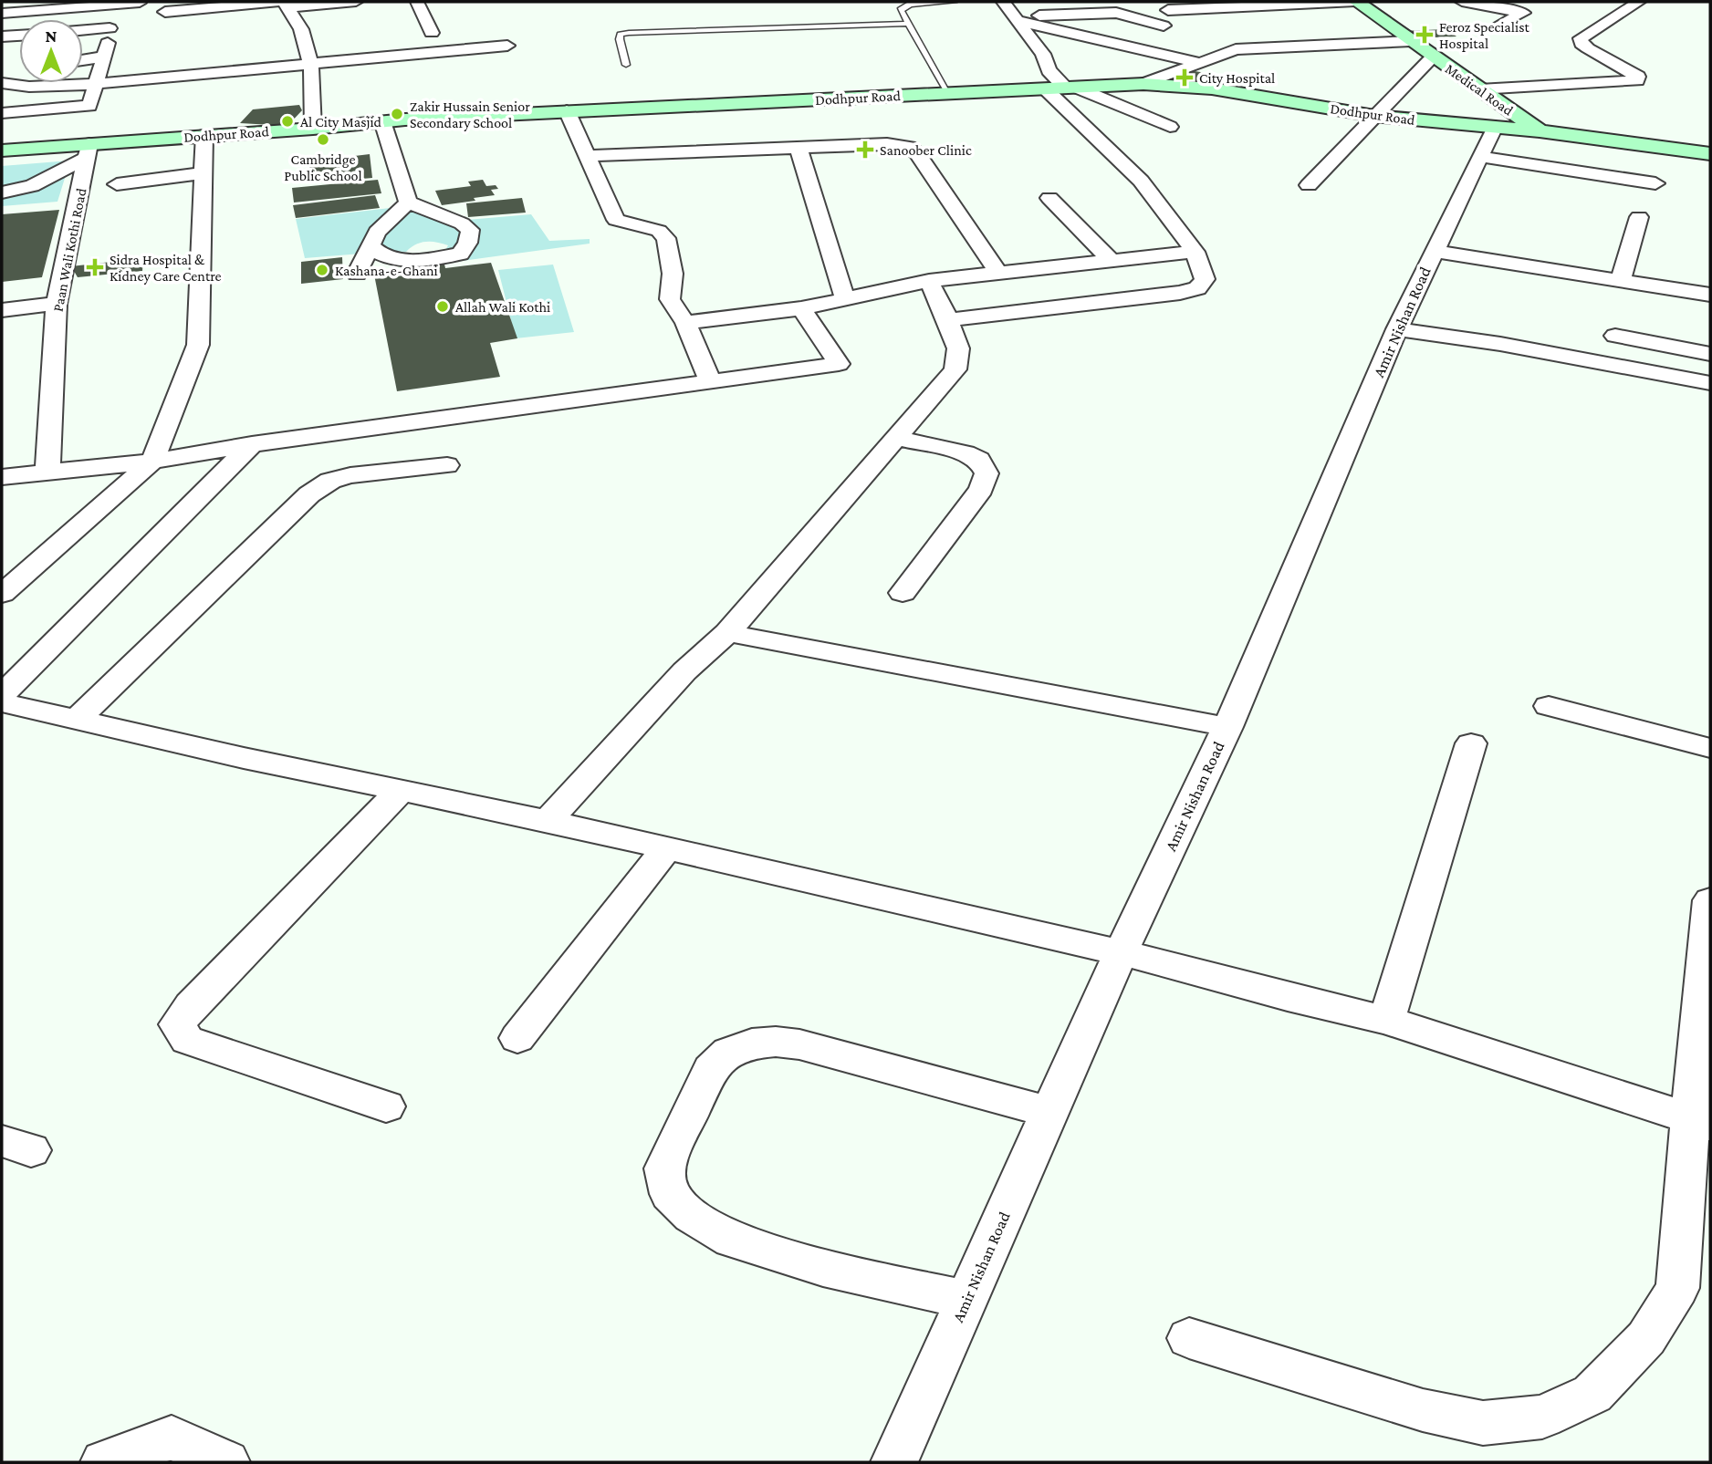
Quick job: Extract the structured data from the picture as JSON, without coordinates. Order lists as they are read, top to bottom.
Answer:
{
  "streets": {
    "street": [
      "Medical Road",
      "Dodhpur Road",
      "Paan Wali Kothi Road",
      "Amir Nishan Road"
    ]
  },
  "crossings": [
    ["Medical Road", "Dodhpur Road"],
    ["Dodhpur Road", "Paan Wali Kothi Road"],
    ["Dodhpur Road", "Amir Nishan Road"]
  ],
  "places": {
    "health": [
      "Feroz Specialist Hospital",
      "City Hospital",
      "Sanoober Clinic",
      "Sidra Hospital & Kidney Care Centre"
    ],
    "other": [
      "Zakir Hussain Senior Secondary School",
      "Al City Masjid",
      "Cambridge Public School",
      "Kashana-e-Ghani",
      "Allah Wali Kothi"
    ]
  },
  "north": "top"
}
